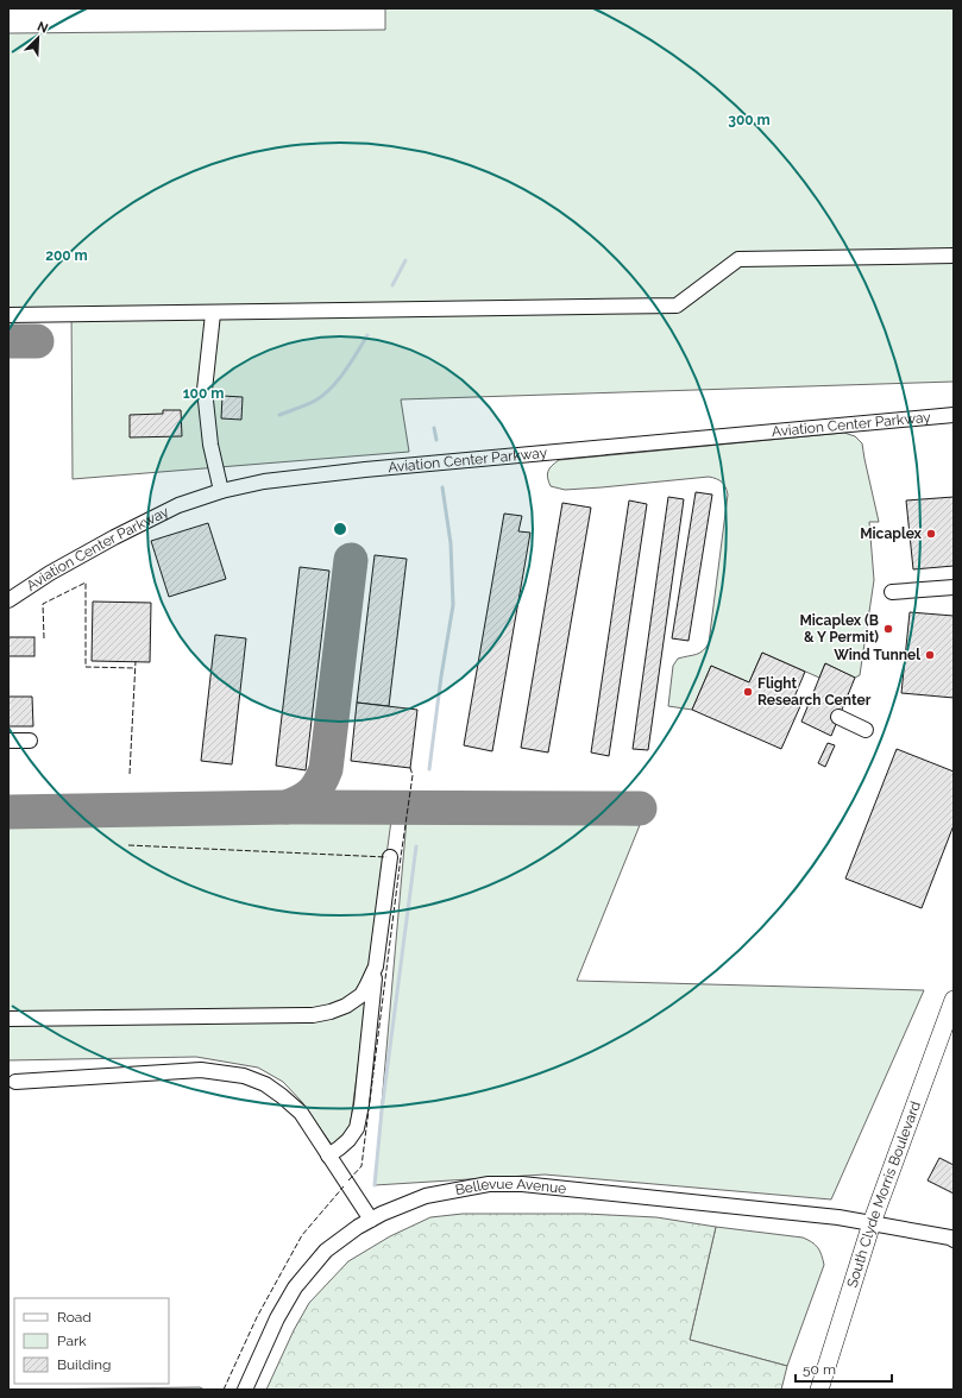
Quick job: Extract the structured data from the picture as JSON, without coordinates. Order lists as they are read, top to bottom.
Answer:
{
  "streets": {
    "main road": ["South Clyde Morris Boulevard"],
    "street": ["Aviation Center Parkway", "Bellevue Avenue"]
  },
  "crossings": [
    ["Bellevue Avenue", "South Clyde Morris Boulevard"]
  ],
  "places": [
    "Micaplex",
    "Micaplex (B & Y Permit)",
    "Wind Tunnel",
    "Flight Research Center"
  ],
  "legend": ["Road", "Park", "Building"],
  "scale_bar": "50 m",
  "north": "top right",
  "rings": ["300 m", "200 m", "100 m"]
}
